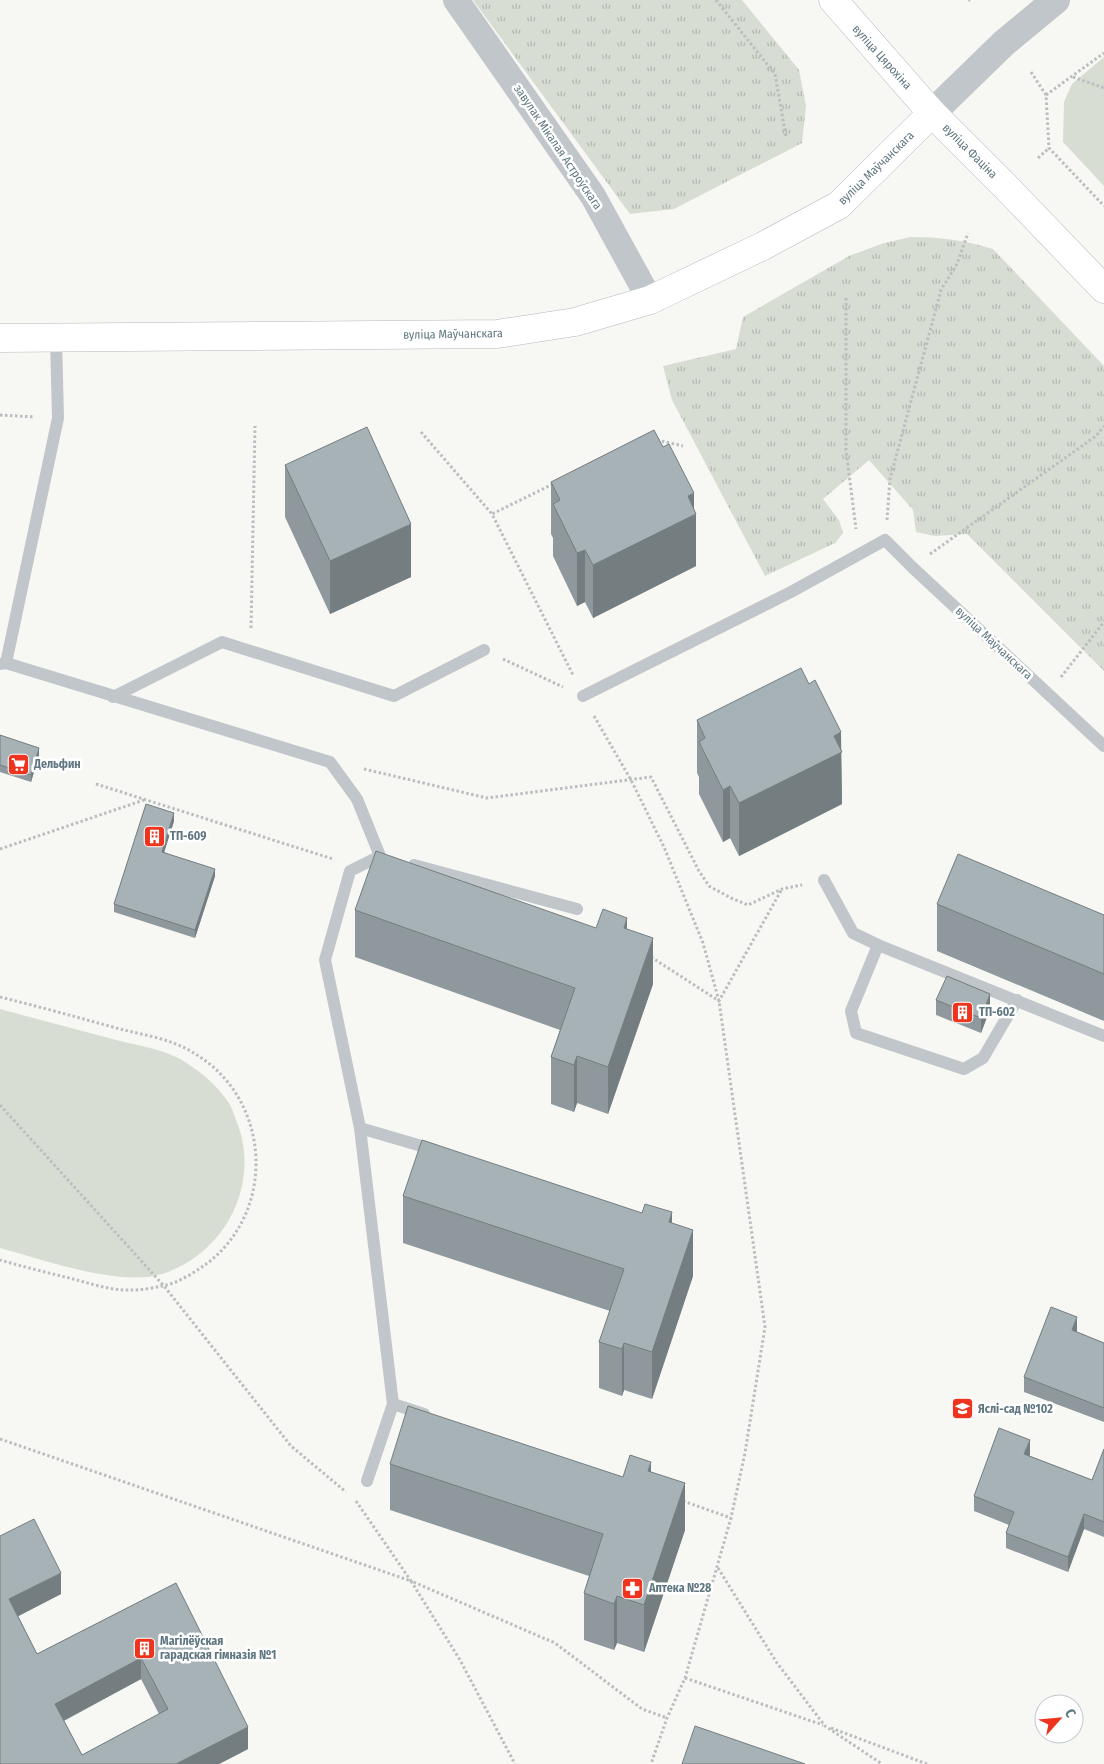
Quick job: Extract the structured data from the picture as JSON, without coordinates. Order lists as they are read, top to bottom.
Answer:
{
  "streets": {
    "main road": ["вуліца Цярохіна", "вуліца Фаціна", "вуліца Маўчанскага"],
    "street": ["завулак Мікалая Астроўскага"]
  },
  "crossings": [
    ["вуліца Цярохіна", "вуліца Фаціна"],
    ["вуліца Цярохіна", "вуліца Маўчанскага"],
    ["завулак Мікалая Астроўскага", "вуліца Маўчанскага"],
    ["вуліца Фаціна", "вуліца Маўчанскага"]
  ],
  "places": {
    "supermarket": ["Дельфин"],
    "building": ["ТП-609", "ТП-602", "Магілёўская гарадская гімназія №1"],
    "school or university": ["Яслі-сад №102"],
    "pharmacy": ["Аптека №28"]
  },
  "north": "top right"
}
